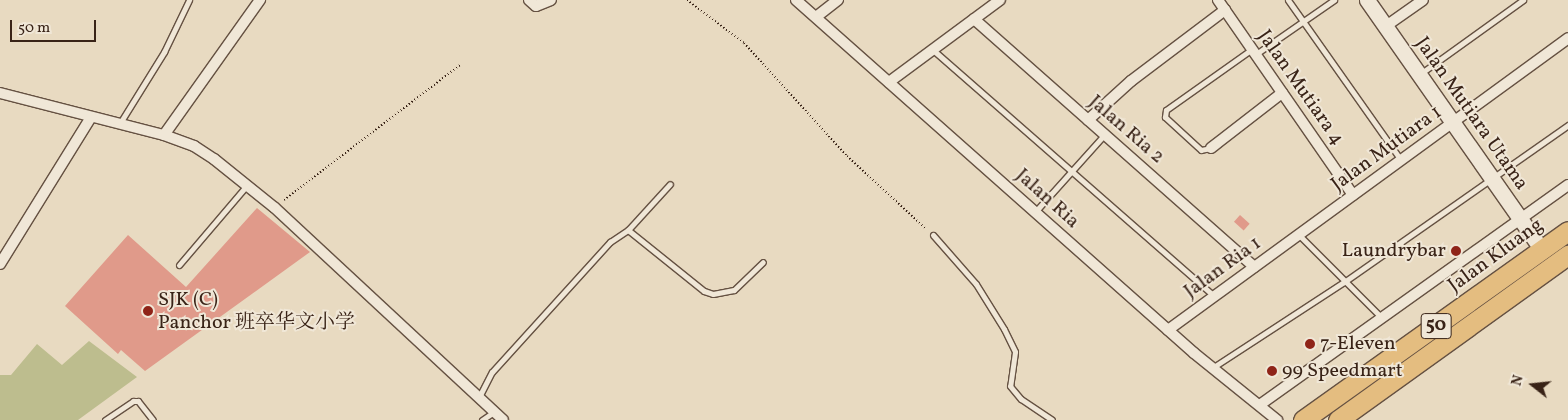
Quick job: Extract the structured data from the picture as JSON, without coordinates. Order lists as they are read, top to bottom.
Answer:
{
  "streets": {
    "highway": ["Jalan Kluang", "50"],
    "street": [
      "Jalan Mutiara 4",
      "Jalan Mutiara Utama",
      "Jalan Ria 2",
      "Jalan Mutiara 1",
      "Jalan Ria",
      "Jalan Ria 1"
    ]
  },
  "crossings": [
    ["Jalan Mutiara 4", "Jalan Mutiara 1"],
    ["Jalan Mutiara Utama", "Jalan Mutiara 1"],
    ["Jalan Mutiara Utama", "Jalan Kluang"],
    ["Jalan Ria 2", "Jalan Ria 1"],
    ["Jalan Mutiara 1", "Jalan Ria 1"],
    ["Jalan Ria", "Jalan Ria 1"]
  ],
  "places": [
    "Laundrybar",
    "SJK (C) Panchor 班卒华文小学",
    "7-Eleven",
    "99 Speedmart"
  ],
  "scale_bar": "50 m",
  "north": "left"
}
